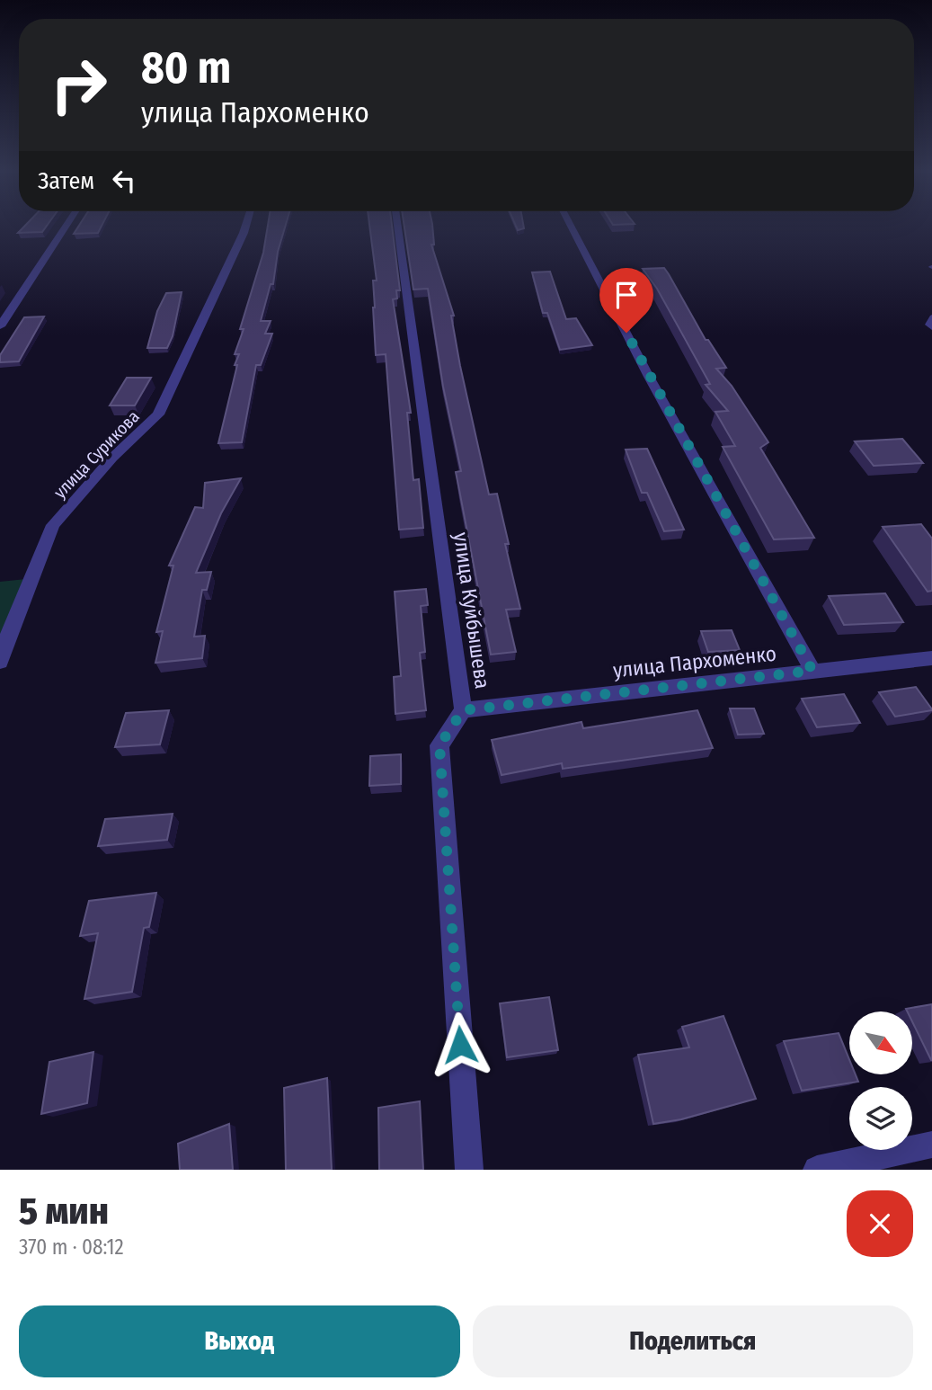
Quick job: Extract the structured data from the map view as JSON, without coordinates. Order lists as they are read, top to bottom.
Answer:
{
  "streets": {
    "street": ["улица Сурикова", "улица Куйбышева", "улица Пархоменко"]
  },
  "crossings": [
    ["улица Куйбышева", "улица Пархоменко"]
  ],
  "north": "bottom right",
  "page": {
    "turn": ["80 m", "улица Пархоменко"],
    "then": "Затем",
    "heading": ["5 мин", "370 m · 08:12"],
    "buttons": ["Выход", "Поделиться"]
  }
}
